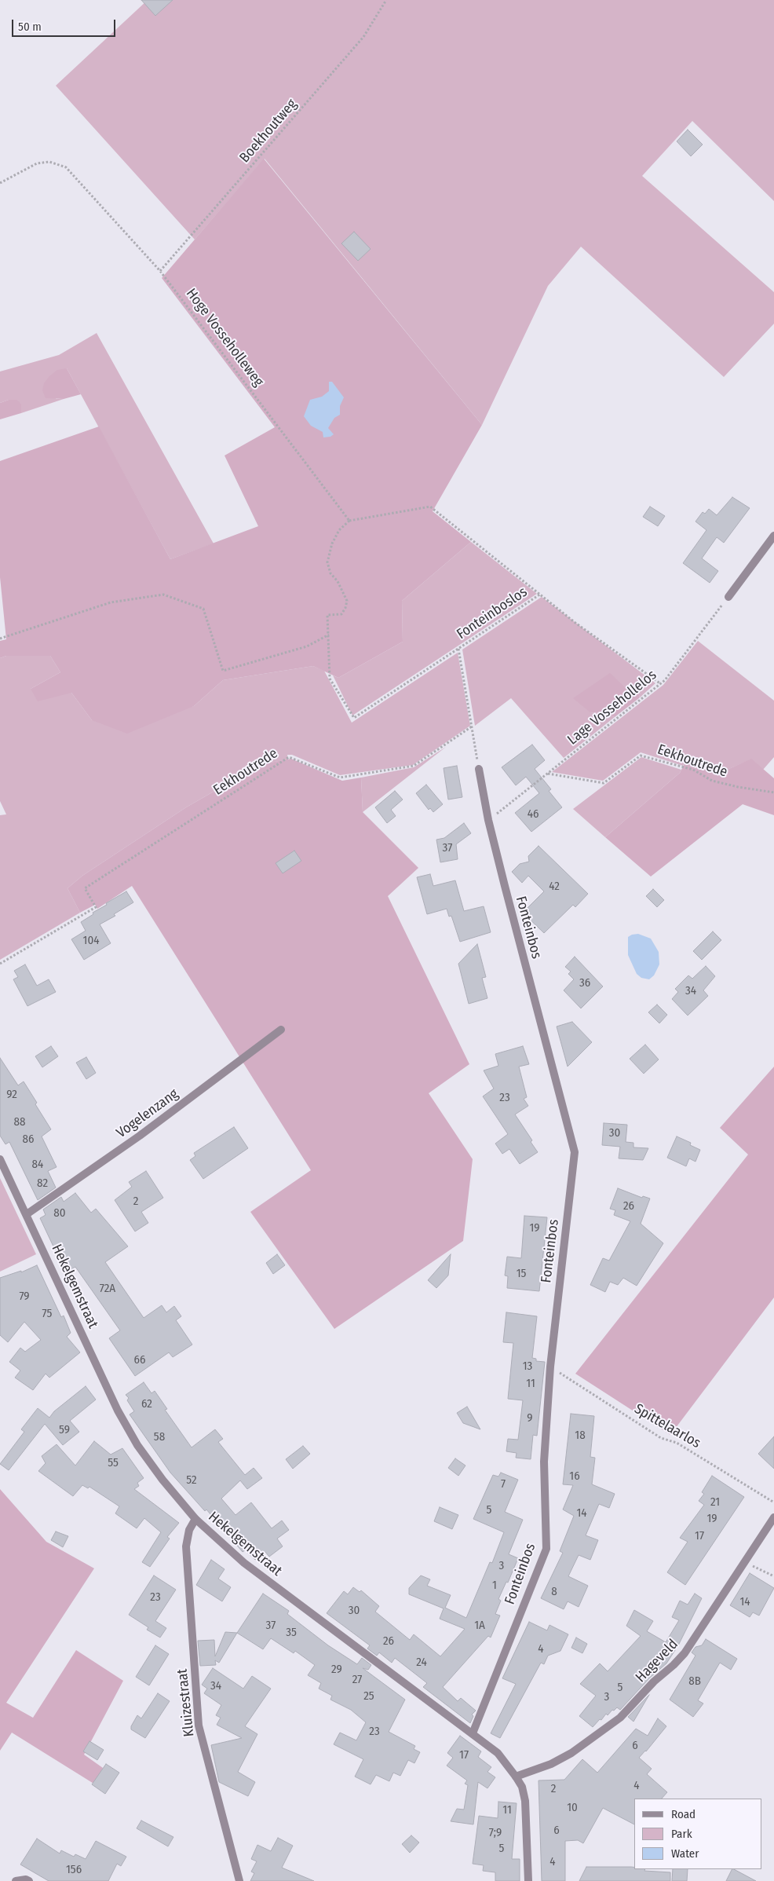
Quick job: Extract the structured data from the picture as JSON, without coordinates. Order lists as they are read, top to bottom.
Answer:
{
  "streets": {
    "street": [
      "Fonteinbos",
      "Vogelenzang",
      "Hekelgemstraat",
      "Hageveld",
      "Kluizestraat"
    ],
    "path": [
      "Boekhoutweg",
      "Hoge Vosseholleweg",
      "Fonteinboslos",
      "Lage Vossehollelos",
      "Eekhoutrede",
      "Spittelaarlos"
    ]
  },
  "crossings": [
    ["Boekhoutweg", "Hoge Vosseholleweg"],
    ["Hoge Vosseholleweg", "Fonteinboslos"],
    ["Fonteinboslos", "Eekhoutrede"],
    ["Fonteinboslos", "Fonteinbos"],
    ["Lage Vossehollelos", "Eekhoutrede"],
    ["Fonteinbos", "Hekelgemstraat"],
    ["Fonteinbos", "Spittelaarlos"],
    ["Vogelenzang", "Hekelgemstraat"],
    ["Hekelgemstraat", "Hageveld"],
    ["Hekelgemstraat", "Kluizestraat"]
  ],
  "house_numbers": [
    "46",
    "37",
    "42",
    "104",
    "36",
    "34",
    "92",
    "23",
    "88",
    "30",
    "86",
    "84",
    "82",
    "2",
    "26",
    "80",
    "19",
    "15",
    "72A",
    "79",
    "75",
    "66",
    "13",
    "11",
    "62",
    "9",
    "59",
    "18",
    "58",
    "55",
    "16",
    "52",
    "7",
    "21",
    "5",
    "14",
    "19",
    "17",
    "3",
    "1",
    "8",
    "23",
    "14",
    "30",
    "37",
    "1A",
    "35",
    "26",
    "4",
    "24",
    "29",
    "27",
    "8B",
    "34",
    "5",
    "25",
    "3",
    "23",
    "6",
    "17",
    "4",
    "2",
    "10",
    "11",
    "6",
    "7;9",
    "5",
    "4",
    "156"
  ],
  "legend": ["Road", "Park", "Water"],
  "scale_bar": "50 m"
}
